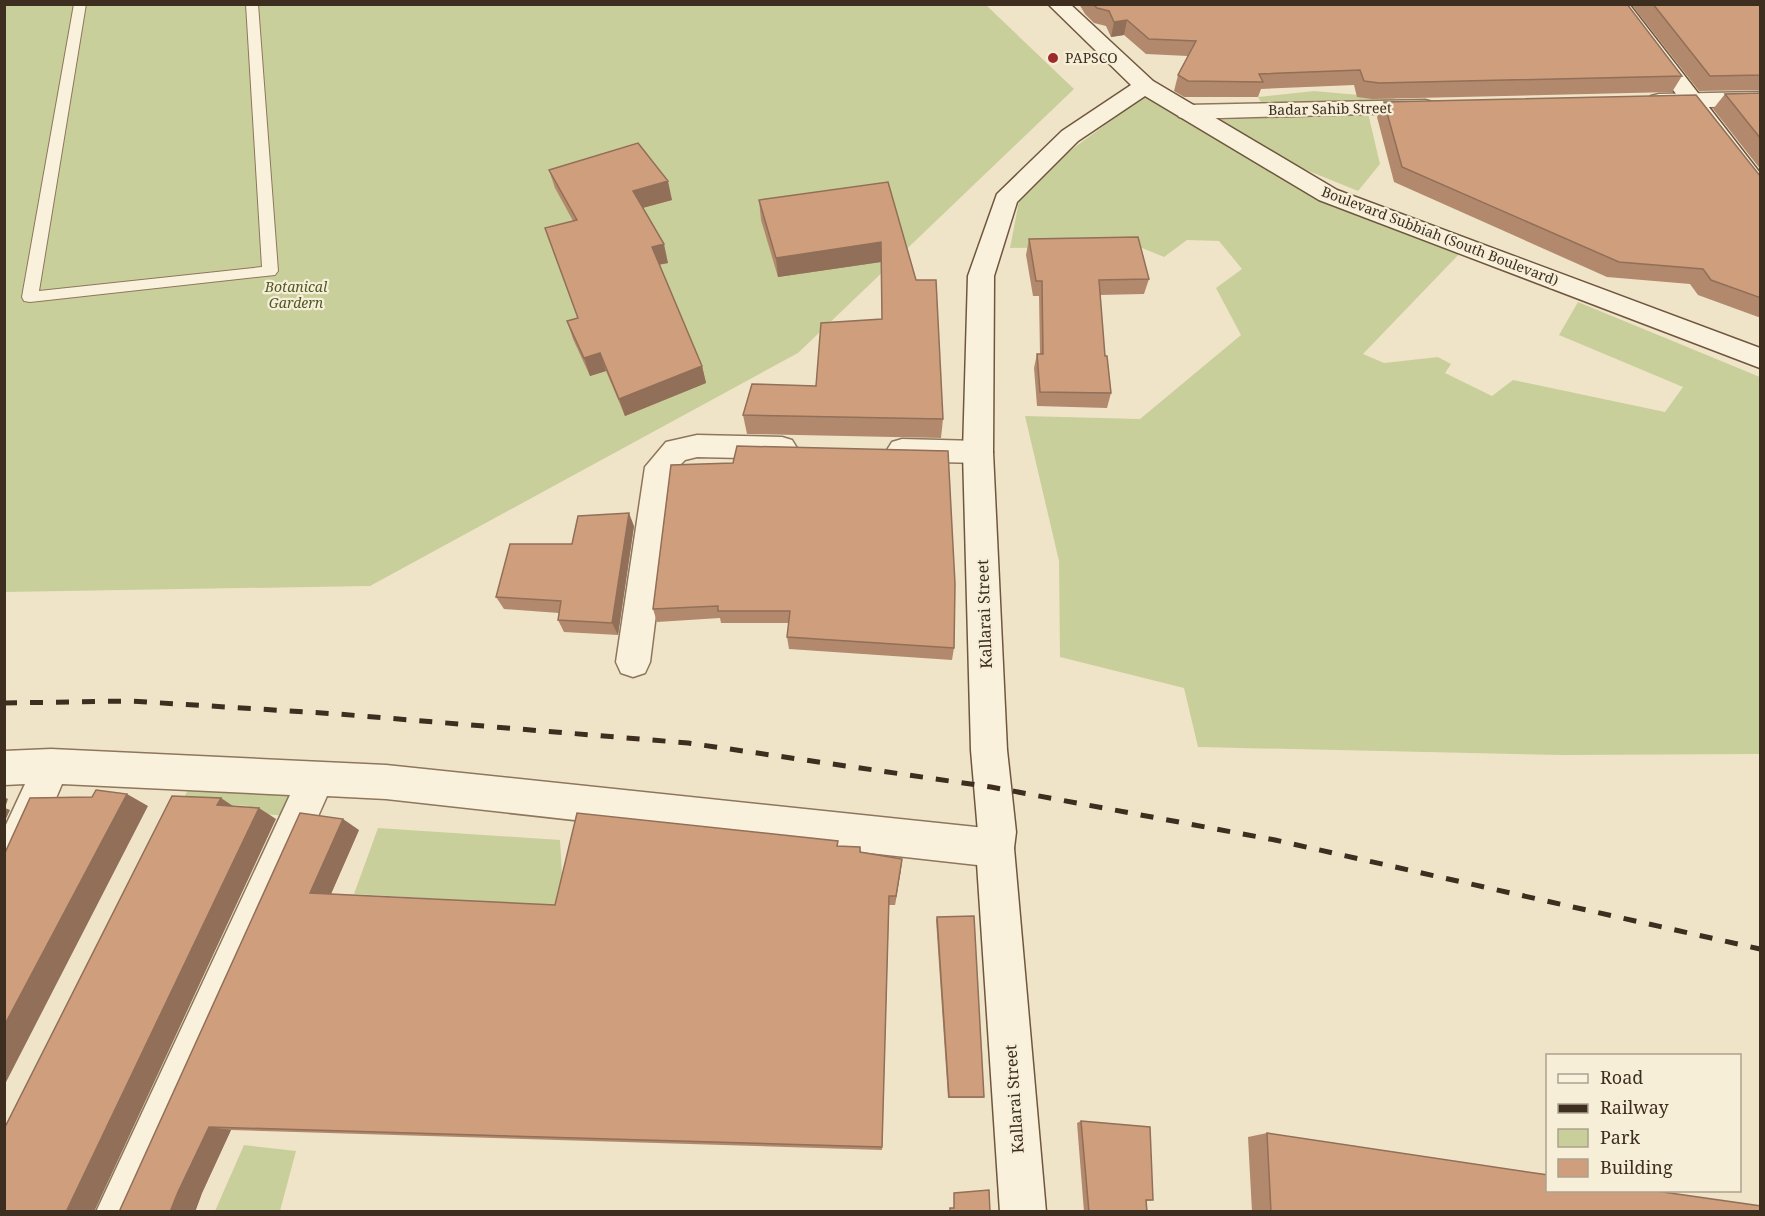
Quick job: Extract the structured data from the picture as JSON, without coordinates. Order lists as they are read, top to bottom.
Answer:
{
  "streets": {
    "street": ["Badar Sahib Street", "Boulevard Subbiah (South Boulevard)", "Kallarai Street"]
  },
  "crossings": [
    ["Badar Sahib Street", "Boulevard Subbiah (South Boulevard)"],
    ["Boulevard Subbiah (South Boulevard)", "Kallarai Street"]
  ],
  "parks": ["Botanical Gardern"],
  "places": ["PAPSCO"],
  "legend": [
    "Road",
    "Railway",
    "Park",
    "Building"
  ]
}
